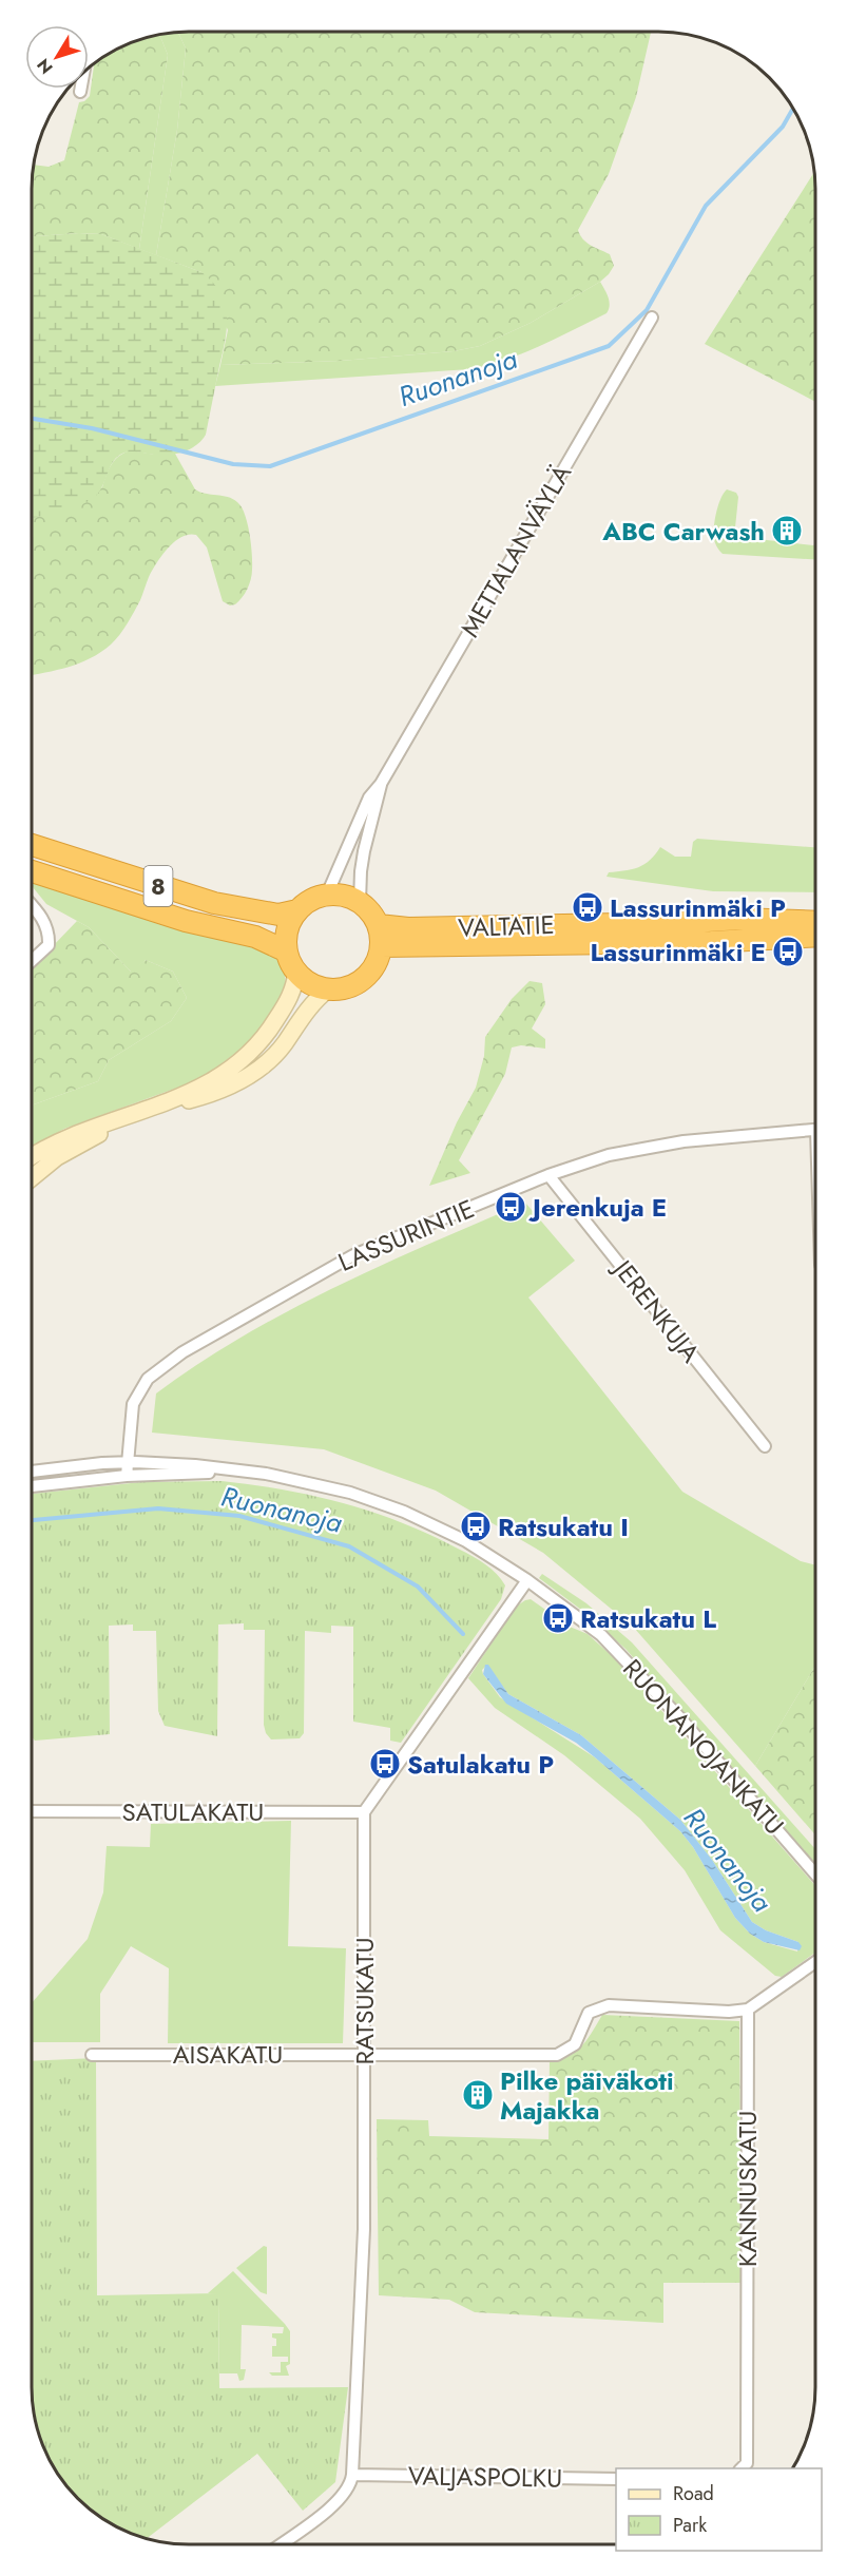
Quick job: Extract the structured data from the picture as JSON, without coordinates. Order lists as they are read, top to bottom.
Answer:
{
  "streets": {
    "highway": ["8", "VALTATIE"],
    "street": [
      "METTALANVÄYLÄ",
      "LASSURINTIE",
      "JERENKUJA",
      "RUONANOJANKATU",
      "SATULAKATU",
      "RATSUKATU",
      "AISAKATU",
      "KANNUSKATU",
      "VALJASPOLKU"
    ]
  },
  "crossings": [
    ["METTALANVÄYLÄ", "8"],
    ["METTALANVÄYLÄ", "VALTATIE"],
    ["8", "VALTATIE"],
    ["LASSURINTIE", "JERENKUJA"],
    ["SATULAKATU", "RATSUKATU"],
    ["RATSUKATU", "AISAKATU"],
    ["RATSUKATU", "VALJASPOLKU"],
    ["AISAKATU", "KANNUSKATU"]
  ],
  "water": ["Ruonanoja"],
  "places": {
    "building": ["ABC Carwash", "Pilke päiväkoti Majakka"],
    "bus stop": [
      "Lassurinmäki P",
      "Lassurinmäki E",
      "Jerenkuja E",
      "Ratsukatu I",
      "Ratsukatu L",
      "Satulakatu P"
    ]
  },
  "legend": ["Road", "Park"],
  "north": "bottom left"
}
